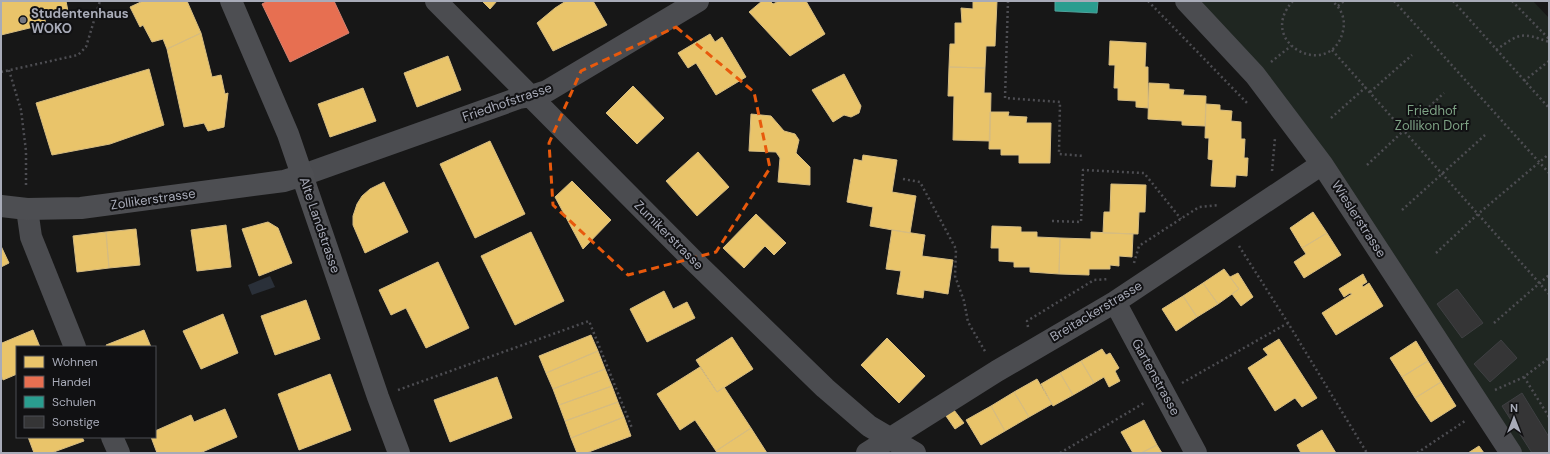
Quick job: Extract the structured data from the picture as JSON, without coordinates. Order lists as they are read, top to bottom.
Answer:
{
  "streets": {
    "main road": ["Zollikerstrasse", "Alte Landstrasse"],
    "street": [
      "Friedhofstrasse",
      "Wieslerstrasse",
      "Zumikerstrasse",
      "Breitackerstrasse",
      "Gartenstrasse"
    ]
  },
  "crossings": [
    ["Friedhofstrasse", "Zollikerstrasse"],
    ["Friedhofstrasse", "Alte Landstrasse"],
    ["Friedhofstrasse", "Zumikerstrasse"],
    ["Zollikerstrasse", "Alte Landstrasse"],
    ["Wieslerstrasse", "Breitackerstrasse"],
    ["Zumikerstrasse", "Breitackerstrasse"],
    ["Breitackerstrasse", "Gartenstrasse"]
  ],
  "parks": ["Friedhof Zollikon Dorf"],
  "places": ["Studentenhaus WOKO"],
  "legend": [
    "Wohnen",
    "Handel",
    "Schulen",
    "Sonstige"
  ],
  "north": "top"
}
